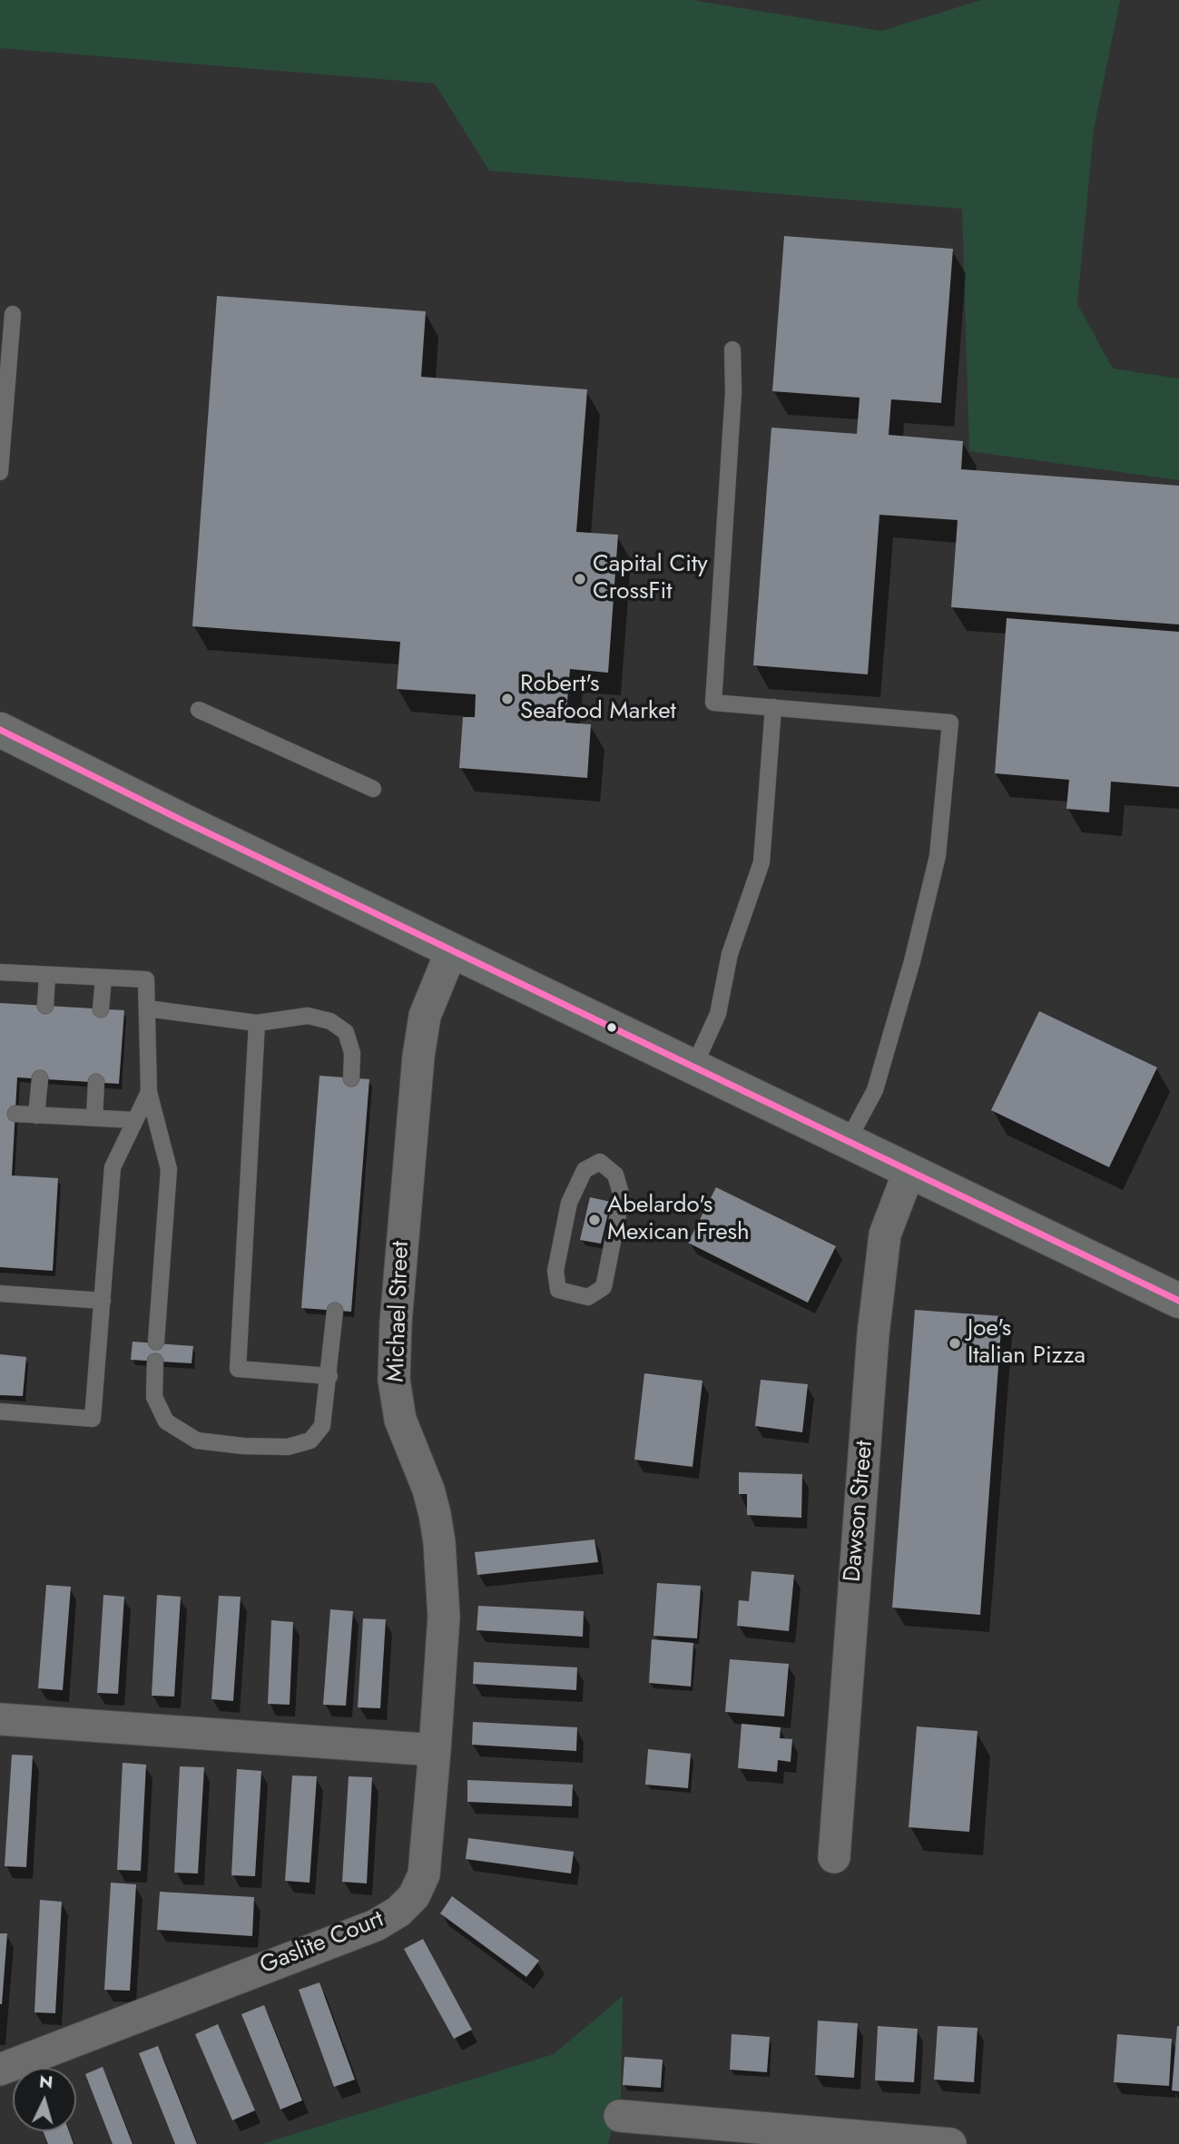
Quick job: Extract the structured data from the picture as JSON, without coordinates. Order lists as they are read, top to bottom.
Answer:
{
  "streets": {
    "street": ["Michael Street", "Dawson Street", "Gaslite Court"]
  },
  "crossings": [
    ["Michael Street", "Gaslite Court"]
  ],
  "places": [
    "Capital City CrossFit",
    "Robert's Seafood Market",
    "Abelardo's Mexican Fresh",
    "Joe's Italian Pizza"
  ],
  "north": "top"
}
